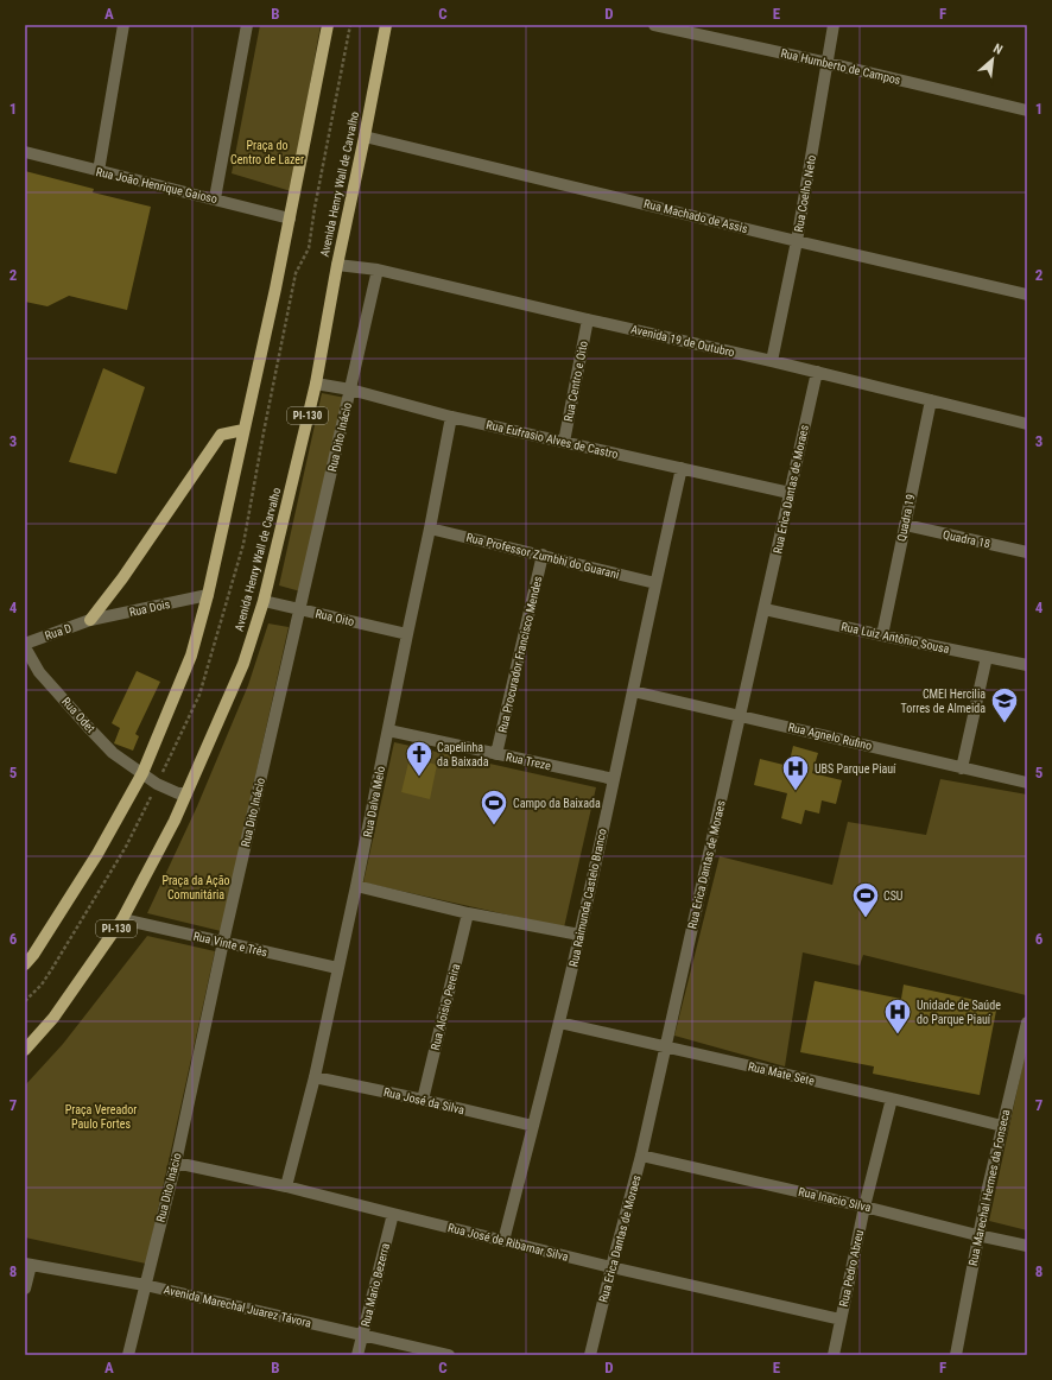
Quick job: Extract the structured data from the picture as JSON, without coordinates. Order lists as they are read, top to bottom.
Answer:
{
  "streets": {
    "main road": ["Avenida Henry Wall de Carvalho", "PI-130"],
    "street": [
      "Rua Humberto de Campos",
      "Rua João Henrique Gaioso",
      "Rua Coelho Neto",
      "Rua Machado de Assis",
      "Avenida 19 de Outubro",
      "Rua Centro e Oito",
      "Rua Dito Inácio",
      "Rua Eufrasio Alves de Castro",
      "Rua Erica Dantas de Moraes",
      "Quadra 19",
      "Quadra 18",
      "Rua Professor Zumbhi do Guarani",
      "Rua Dois",
      "Rua Oito",
      "Rua D",
      "Rua Luiz Antônio Sousa",
      "Rua Procurador Francisco Mendes",
      "Rua Odet",
      "Rua Agnelo Rufino",
      "Rua Treze",
      "Rua Dalva Melo",
      "Rua Raimunda Castelo Branco",
      "Rua Vinte e Três",
      "Rua Aloisio Pereira",
      "Rua Mate Sete",
      "Rua José da Silva",
      "Rua Marechal Hermes da Fonseca",
      "Rua Inacio Silva",
      "Rua José de Ribamar Silva",
      "Rua Pedro Abreu",
      "Rua Mario Bezerra",
      "Avenida Marechal Juarez Távora"
    ]
  },
  "crossings": [
    ["Rua Humberto de Campos", "Rua Coelho Neto"],
    ["Avenida Henry Wall de Carvalho", "Rua Machado de Assis"],
    ["Avenida Henry Wall de Carvalho", "Avenida 19 de Outubro"],
    ["Avenida Henry Wall de Carvalho", "Rua Eufrasio Alves de Castro"],
    ["Avenida Henry Wall de Carvalho", "Rua Oito"],
    ["Avenida Henry Wall de Carvalho", "Rua Odet"],
    ["Avenida Henry Wall de Carvalho", "Rua Vinte e Três"],
    ["Rua Coelho Neto", "Rua Machado de Assis"],
    ["Rua Coelho Neto", "Avenida 19 de Outubro"],
    ["Avenida 19 de Outubro", "Rua Centro e Oito"],
    ["Avenida 19 de Outubro", "Rua Dito Inácio"],
    ["Avenida 19 de Outubro", "Rua Erica Dantas de Moraes"],
    ["Avenida 19 de Outubro", "Quadra 19"],
    ["Rua Centro e Oito", "Rua Eufrasio Alves de Castro"],
    ["Rua Dito Inácio", "Rua Eufrasio Alves de Castro"],
    ["Rua Dito Inácio", "Rua Oito"],
    ["Rua Dito Inácio", "Rua Vinte e Três"],
    ["Rua Dito Inácio", "Rua José de Ribamar Silva"],
    ["Rua Dito Inácio", "Avenida Marechal Juarez Távora"],
    ["Rua Eufrasio Alves de Castro", "Rua Erica Dantas de Moraes"],
    ["Rua Eufrasio Alves de Castro", "Rua Dalva Melo"],
    ["Rua Eufrasio Alves de Castro", "Rua Raimunda Castelo Branco"],
    ["Rua Erica Dantas de Moraes", "Rua Luiz Antônio Sousa"],
    ["Rua Erica Dantas de Moraes", "Rua Agnelo Rufino"],
    ["Rua Erica Dantas de Moraes", "Rua Mate Sete"],
    ["Rua Erica Dantas de Moraes", "Rua Inacio Silva"],
    ["Rua Erica Dantas de Moraes", "Rua José de Ribamar Silva"],
    ["Quadra 19", "Quadra 18"],
    ["Quadra 19", "Rua Luiz Antônio Sousa"],
    ["Rua Professor Zumbhi do Guarani", "Rua Procurador Francisco Mendes"],
    ["Rua Professor Zumbhi do Guarani", "Rua Dalva Melo"],
    ["Rua Professor Zumbhi do Guarani", "Rua Raimunda Castelo Branco"],
    ["Rua Dois", "Rua D"],
    ["Rua Oito", "Rua Dalva Melo"],
    ["Rua D", "Rua Odet"],
    ["Rua Procurador Francisco Mendes", "Rua Treze"],
    ["Rua Agnelo Rufino", "Rua Raimunda Castelo Branco"],
    ["Rua Treze", "Rua Dalva Melo"],
    ["Rua Treze", "Rua Raimunda Castelo Branco"],
    ["Rua Dalva Melo", "Rua Vinte e Três"],
    ["Rua Dalva Melo", "Rua José da Silva"],
    ["Rua Dalva Melo", "Rua José de Ribamar Silva"],
    ["Rua Raimunda Castelo Branco", "Rua Mate Sete"],
    ["Rua Raimunda Castelo Branco", "Rua José da Silva"],
    ["Rua Raimunda Castelo Branco", "Rua José de Ribamar Silva"],
    ["Rua Aloisio Pereira", "Rua José da Silva"],
    ["Rua Mate Sete", "Rua Marechal Hermes da Fonseca"],
    ["Rua Mate Sete", "Rua Pedro Abreu"],
    ["Rua Marechal Hermes da Fonseca", "Rua Inacio Silva"],
    ["Rua Inacio Silva", "Rua Pedro Abreu"],
    ["Rua José de Ribamar Silva", "Rua Pedro Abreu"],
    ["Rua José de Ribamar Silva", "Rua Mario Bezerra"],
    ["Rua Mario Bezerra", "Avenida Marechal Juarez Távora"]
  ],
  "parks": ["Praça do Centro de Lazer", "Praça da Ação Comunitária", "Praça Vereador Paulo Fortes"],
  "places": {
    "school or university": ["CMEI Hercilia Torres de Almeida"],
    "church": ["Capelinha da Baixada"],
    "hospital": ["UBS Parque Piauí", "Unidade de Saúde do Parque Piauí"],
    "sports": ["Campo da Baixada", "CSU"]
  },
  "north": "top right",
  "grid": {
    "columns": [
      "A",
      "B",
      "C",
      "D",
      "E",
      "F"
    ],
    "rows": [
      "1",
      "2",
      "3",
      "4",
      "5",
      "6",
      "7",
      "8"
    ]
  }
}
